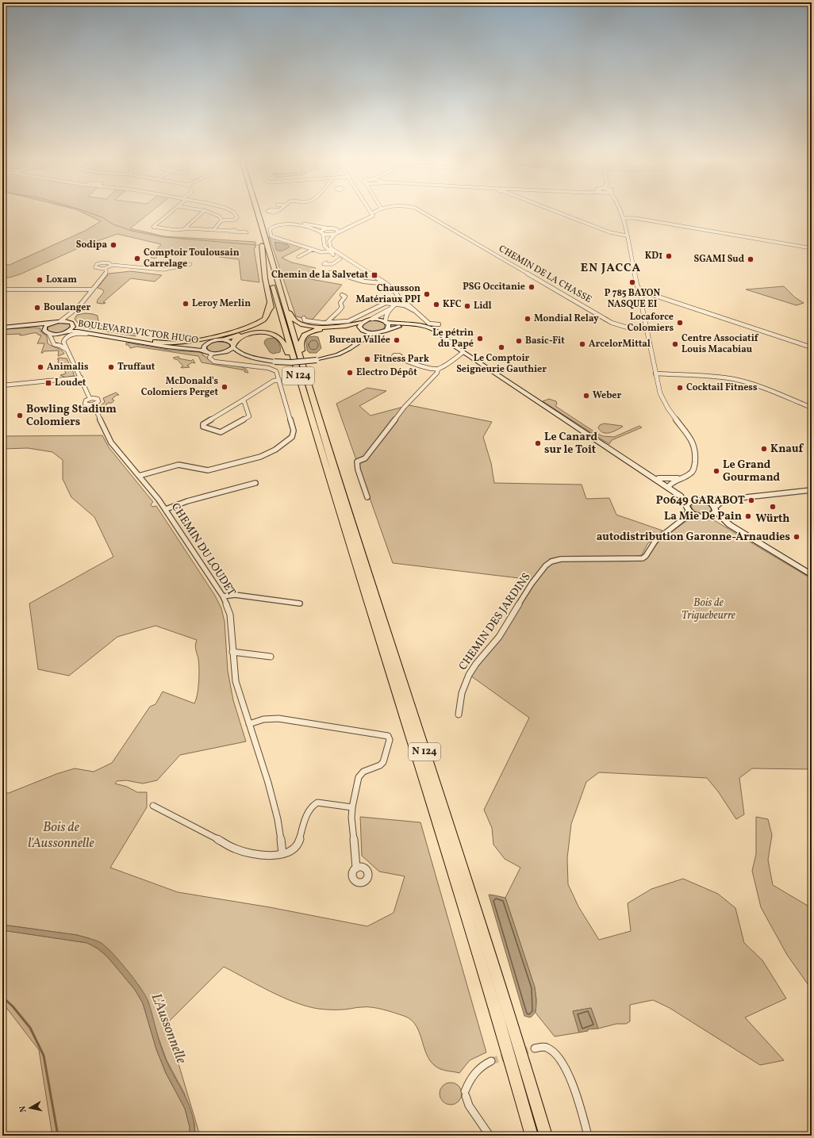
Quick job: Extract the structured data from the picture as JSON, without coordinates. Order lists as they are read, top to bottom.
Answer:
{
  "streets": {
    "highway": ["N 124"],
    "main road": ["BOULEVARD VICTOR HUGO"],
    "street": ["CHEMIN DE LA CHASSE", "CHEMIN DU LOUDET", "CHEMIN DES JARDINS"]
  },
  "districts": ["EN JACCA"],
  "water": ["L'Aussonnelle"],
  "parks": ["Bois de Triguebeurre", "Bois de l'Aussonnelle"],
  "places": {
    "other": [
      "Sodipa",
      "KD1",
      "Comptoir Toulousain Carrelage",
      "SGAMI Sud",
      "Loxam",
      "P 785 BAYON NASQUE EI",
      "PSG Occitanie",
      "Chausson Matériaux PPI",
      "Leroy Merlin",
      "KFC",
      "Lidl",
      "Boulanger",
      "Mondial Relay",
      "Locaforce Colomiers",
      "Le pétrin du Papé",
      "Bureau Vallée",
      "Basic-Fit",
      "ArcelorMittal",
      "Centre Associatif Louis Macabiau",
      "Le Comptoir Seigneurie Gauthier",
      "Fitness Park",
      "Animalis",
      "Truffaut",
      "Electro Dépôt",
      "McDonald's Colomiers Perget",
      "Cocktail Fitness",
      "Weber",
      "Bowling Stadium Colomiers",
      "Le Canard sur le Toit",
      "Knauf",
      "Le Grand Gourmand",
      "P0649 GARABOT",
      "Würth",
      "La Mie De Pain",
      "autodistribution Garonne-Arnaudies"
    ],
    "transit": ["Chemin de la Salvetat", "Loudet"]
  },
  "north": "left"
}
